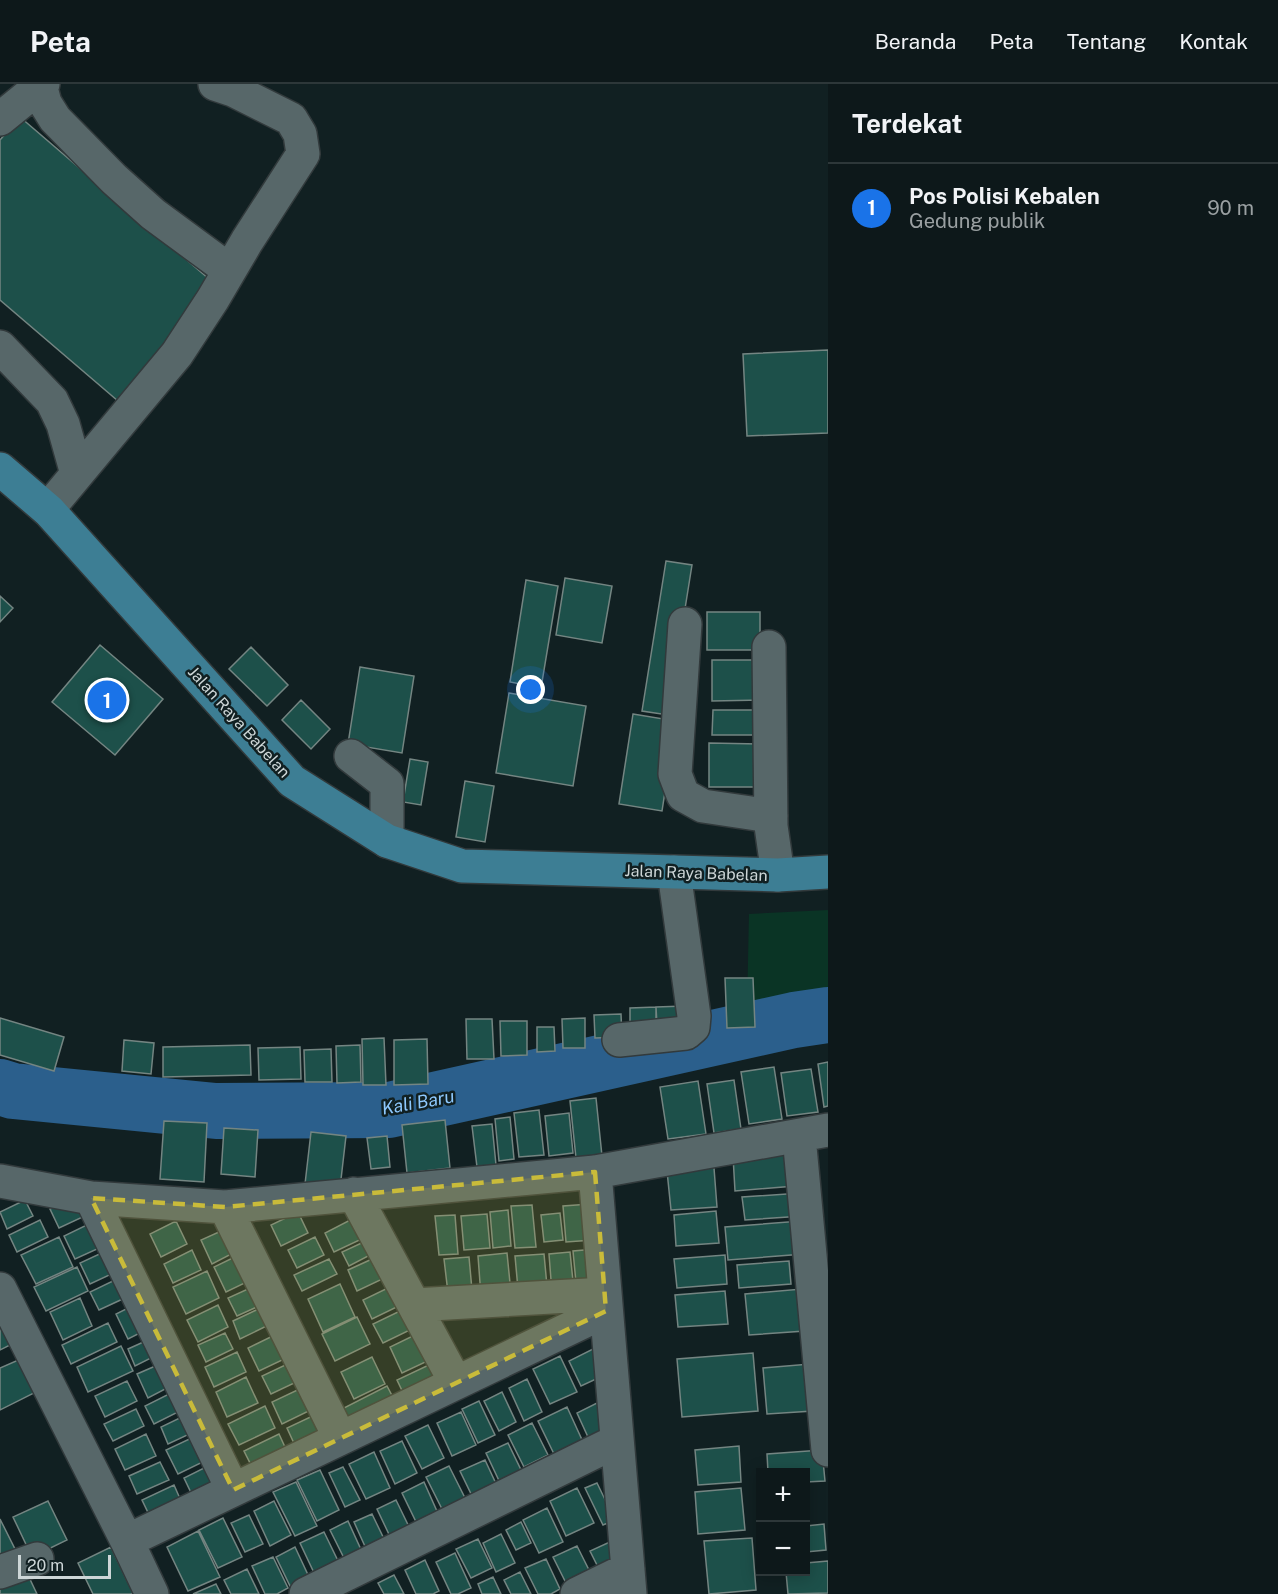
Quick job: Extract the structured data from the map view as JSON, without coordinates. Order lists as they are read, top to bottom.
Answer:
{
  "streets": {
    "main road": ["Jalan Raya Babelan"]
  },
  "water": ["Kali Baru"],
  "scale_bar": "20 m",
  "page": {
    "header": "Peta",
    "nav": [
      "Beranda",
      "Peta",
      "Tentang",
      "Kontak"
    ],
    "heading": "Terdekat",
    "list": [
      {
        "mark": "1",
        "name": "Pos Polisi Kebalen",
        "note": "Gedung publik",
        "value": "90 m"
      }
    ],
    "pins": "1",
    "map_buttons": ["+", "−"],
    "scale": "20 m"
  }
}
